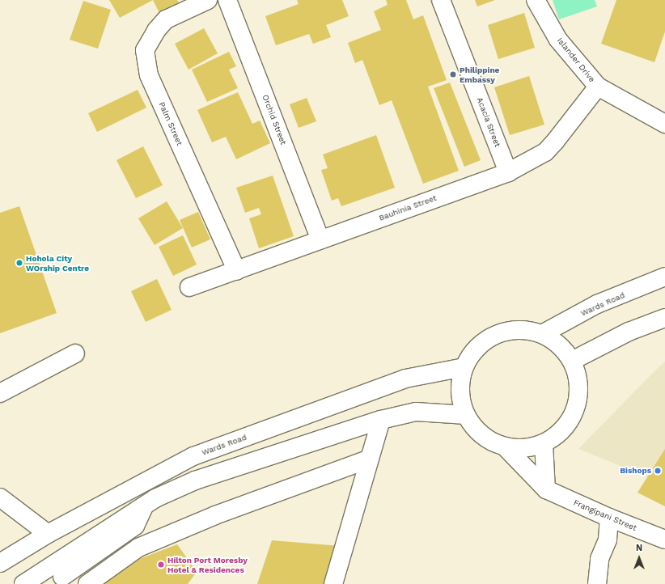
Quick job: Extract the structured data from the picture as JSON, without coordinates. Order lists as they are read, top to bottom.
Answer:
{
  "streets": {
    "street": [
      "Islander Drive",
      "Orchid Street",
      "Acacia Street",
      "Palm Street",
      "Bauhinia Street",
      "Wards Road",
      "Frangipani Street"
    ]
  },
  "crossings": [
    ["Islander Drive", "Bauhinia Street"],
    ["Orchid Street", "Bauhinia Street"],
    ["Acacia Street", "Bauhinia Street"],
    ["Palm Street", "Bauhinia Street"]
  ],
  "places": [
    "Philippine Embassy",
    "Hohola City WOrship Centre",
    "Bishops",
    "Hilton Port Moresby Hotel & Residences"
  ],
  "north": "top"
}
